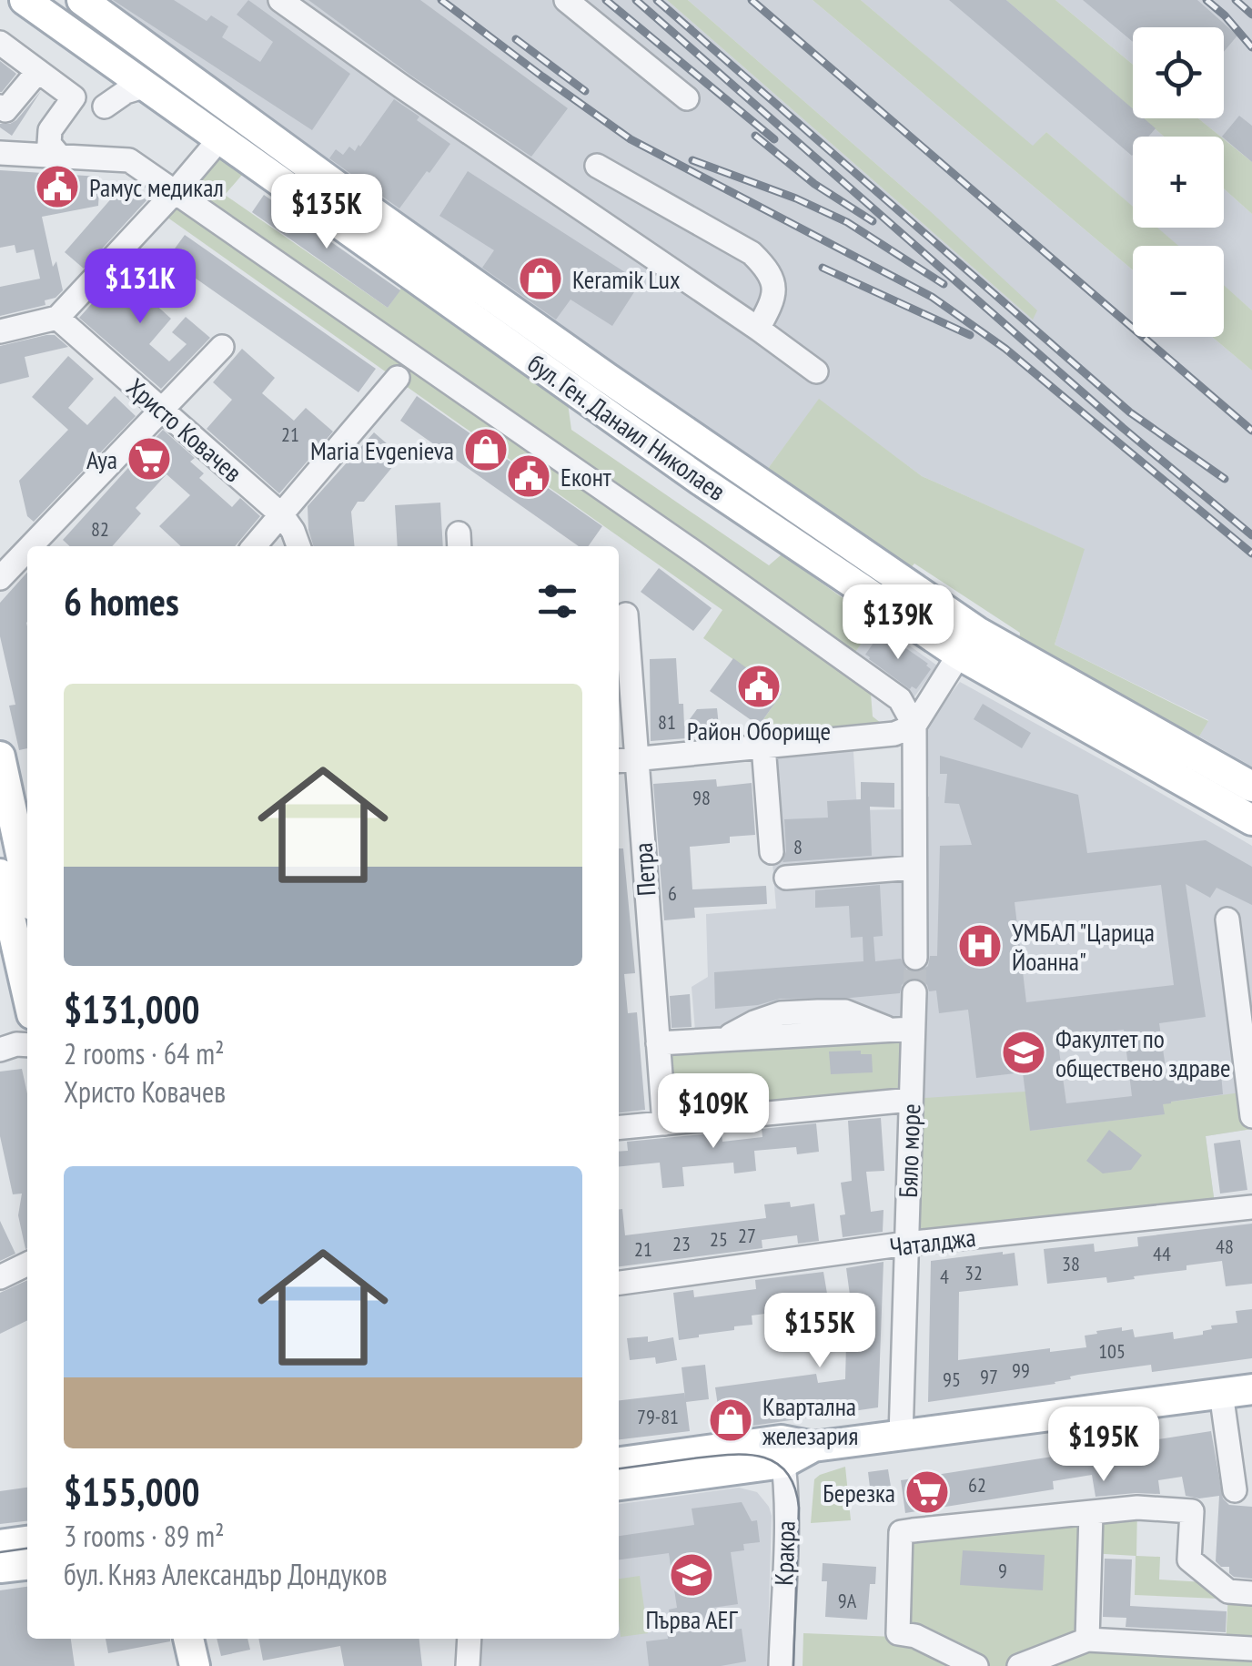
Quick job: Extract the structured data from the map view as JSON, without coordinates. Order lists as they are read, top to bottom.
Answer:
{
  "streets": {
    "main road": ["бул. Ген. Данаил Николаев"],
    "street": [
      "Христо Ковачев",
      "Петра",
      "Бяло море",
      "Чаталджа",
      "Кракра"
    ]
  },
  "crossings": [
    ["Бяло море", "Чаталджа"]
  ],
  "places": {
    "public building": ["Рамус медикал", "Еконт", "Район Оборище"],
    "shop": ["Keramik Lux", "Maria Evgenieva", "Квартална железария"],
    "supermarket": ["Aya", "Березка"],
    "hospital": ["УМБАЛ \"Царица Йоанна\""],
    "school or university": ["Факултет по обществено здраве", "Първа АЕГ"]
  },
  "house_numbers": [
    "21",
    "82",
    "81",
    "98",
    "8",
    "6",
    "27",
    "25",
    "23",
    "48",
    "21",
    "44",
    "38",
    "32",
    "4",
    "105",
    "99",
    "97",
    "95",
    "79-81",
    "62",
    "9",
    "9А"
  ],
  "page": {
    "map_buttons": ["+", "−"],
    "price": [
      "$135K",
      "$131K",
      "$139K",
      "$109K",
      "$155K",
      "$195K"
    ],
    "heading": "6 homes",
    "list": [
      {
        "name": "$131,000",
        "note": "2 rooms · 64 m² · Христо Ковачев"
      },
      {
        "name": "$155,000",
        "note": "3 rooms · 89 m² · бул. Княз Александър Дондуков"
      }
    ]
  }
}
